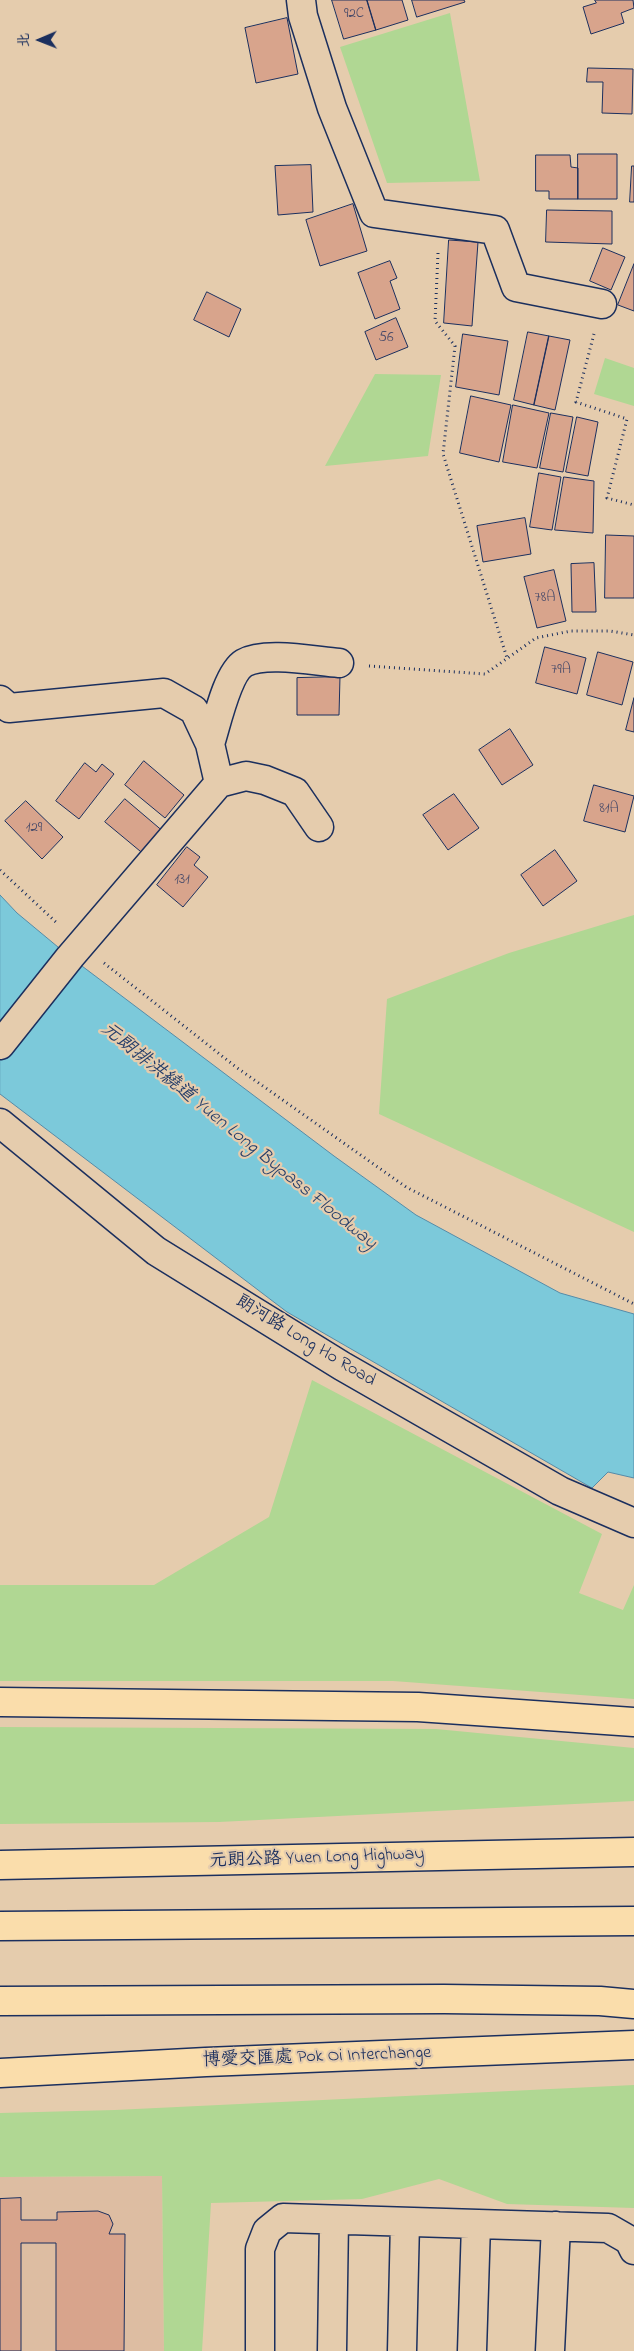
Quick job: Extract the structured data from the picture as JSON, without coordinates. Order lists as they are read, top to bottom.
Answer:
{
  "streets": {
    "main road": ["元朗公路 Yuen Long Highway", "博愛交匯處 Pok Oi Interchange"],
    "street": ["朗河路 Long Ho Road"]
  },
  "water": ["元朗排洪繞道 Yuen Long Bypass Floodway"],
  "house_numbers": [
    "92C",
    "56",
    "78A",
    "79A",
    "81A",
    "129",
    "131"
  ],
  "north": "left"
}
